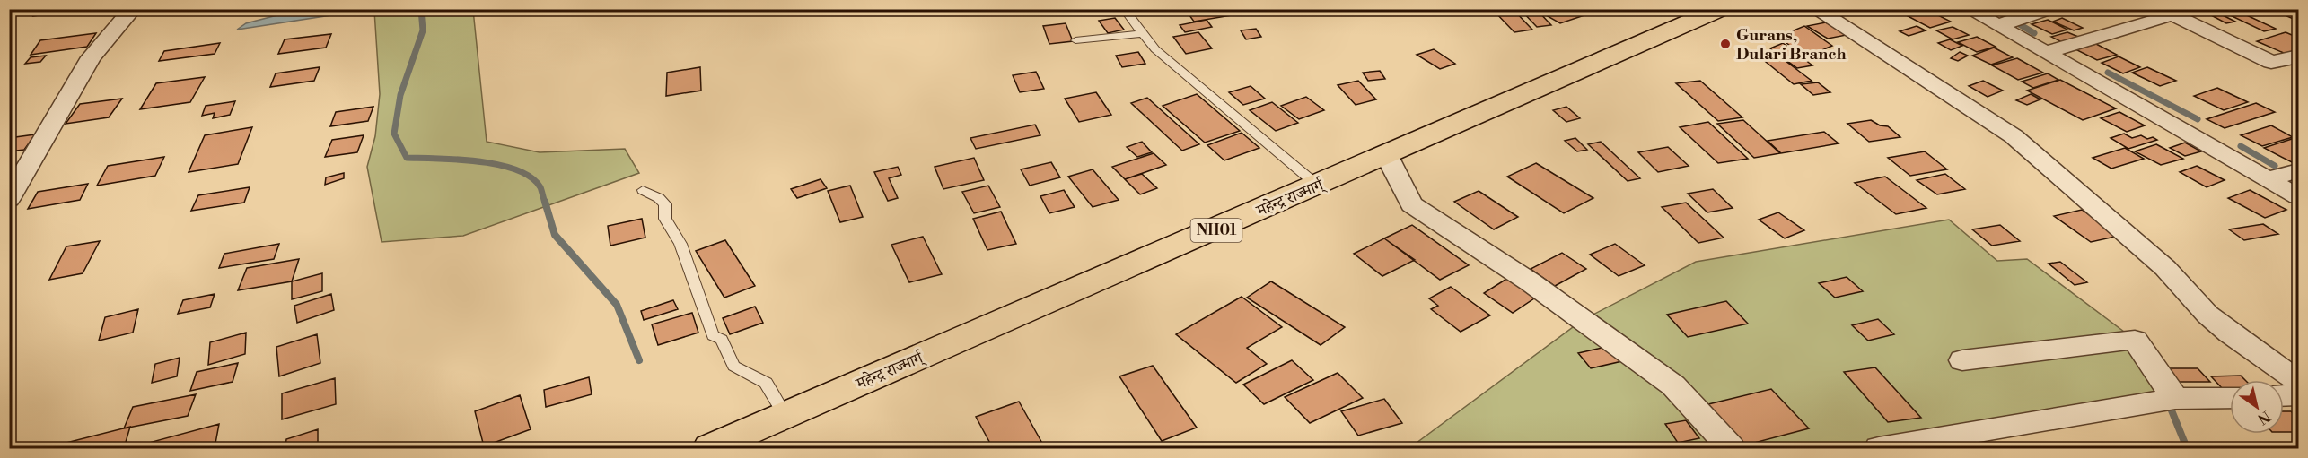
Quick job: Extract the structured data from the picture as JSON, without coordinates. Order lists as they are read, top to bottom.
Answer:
{
  "streets": {
    "highway": ["महेन्द्र राज्मार्ग्", "NH01"]
  },
  "places": ["Gurans, Dulari Branch"],
  "north": "bottom right"
}
